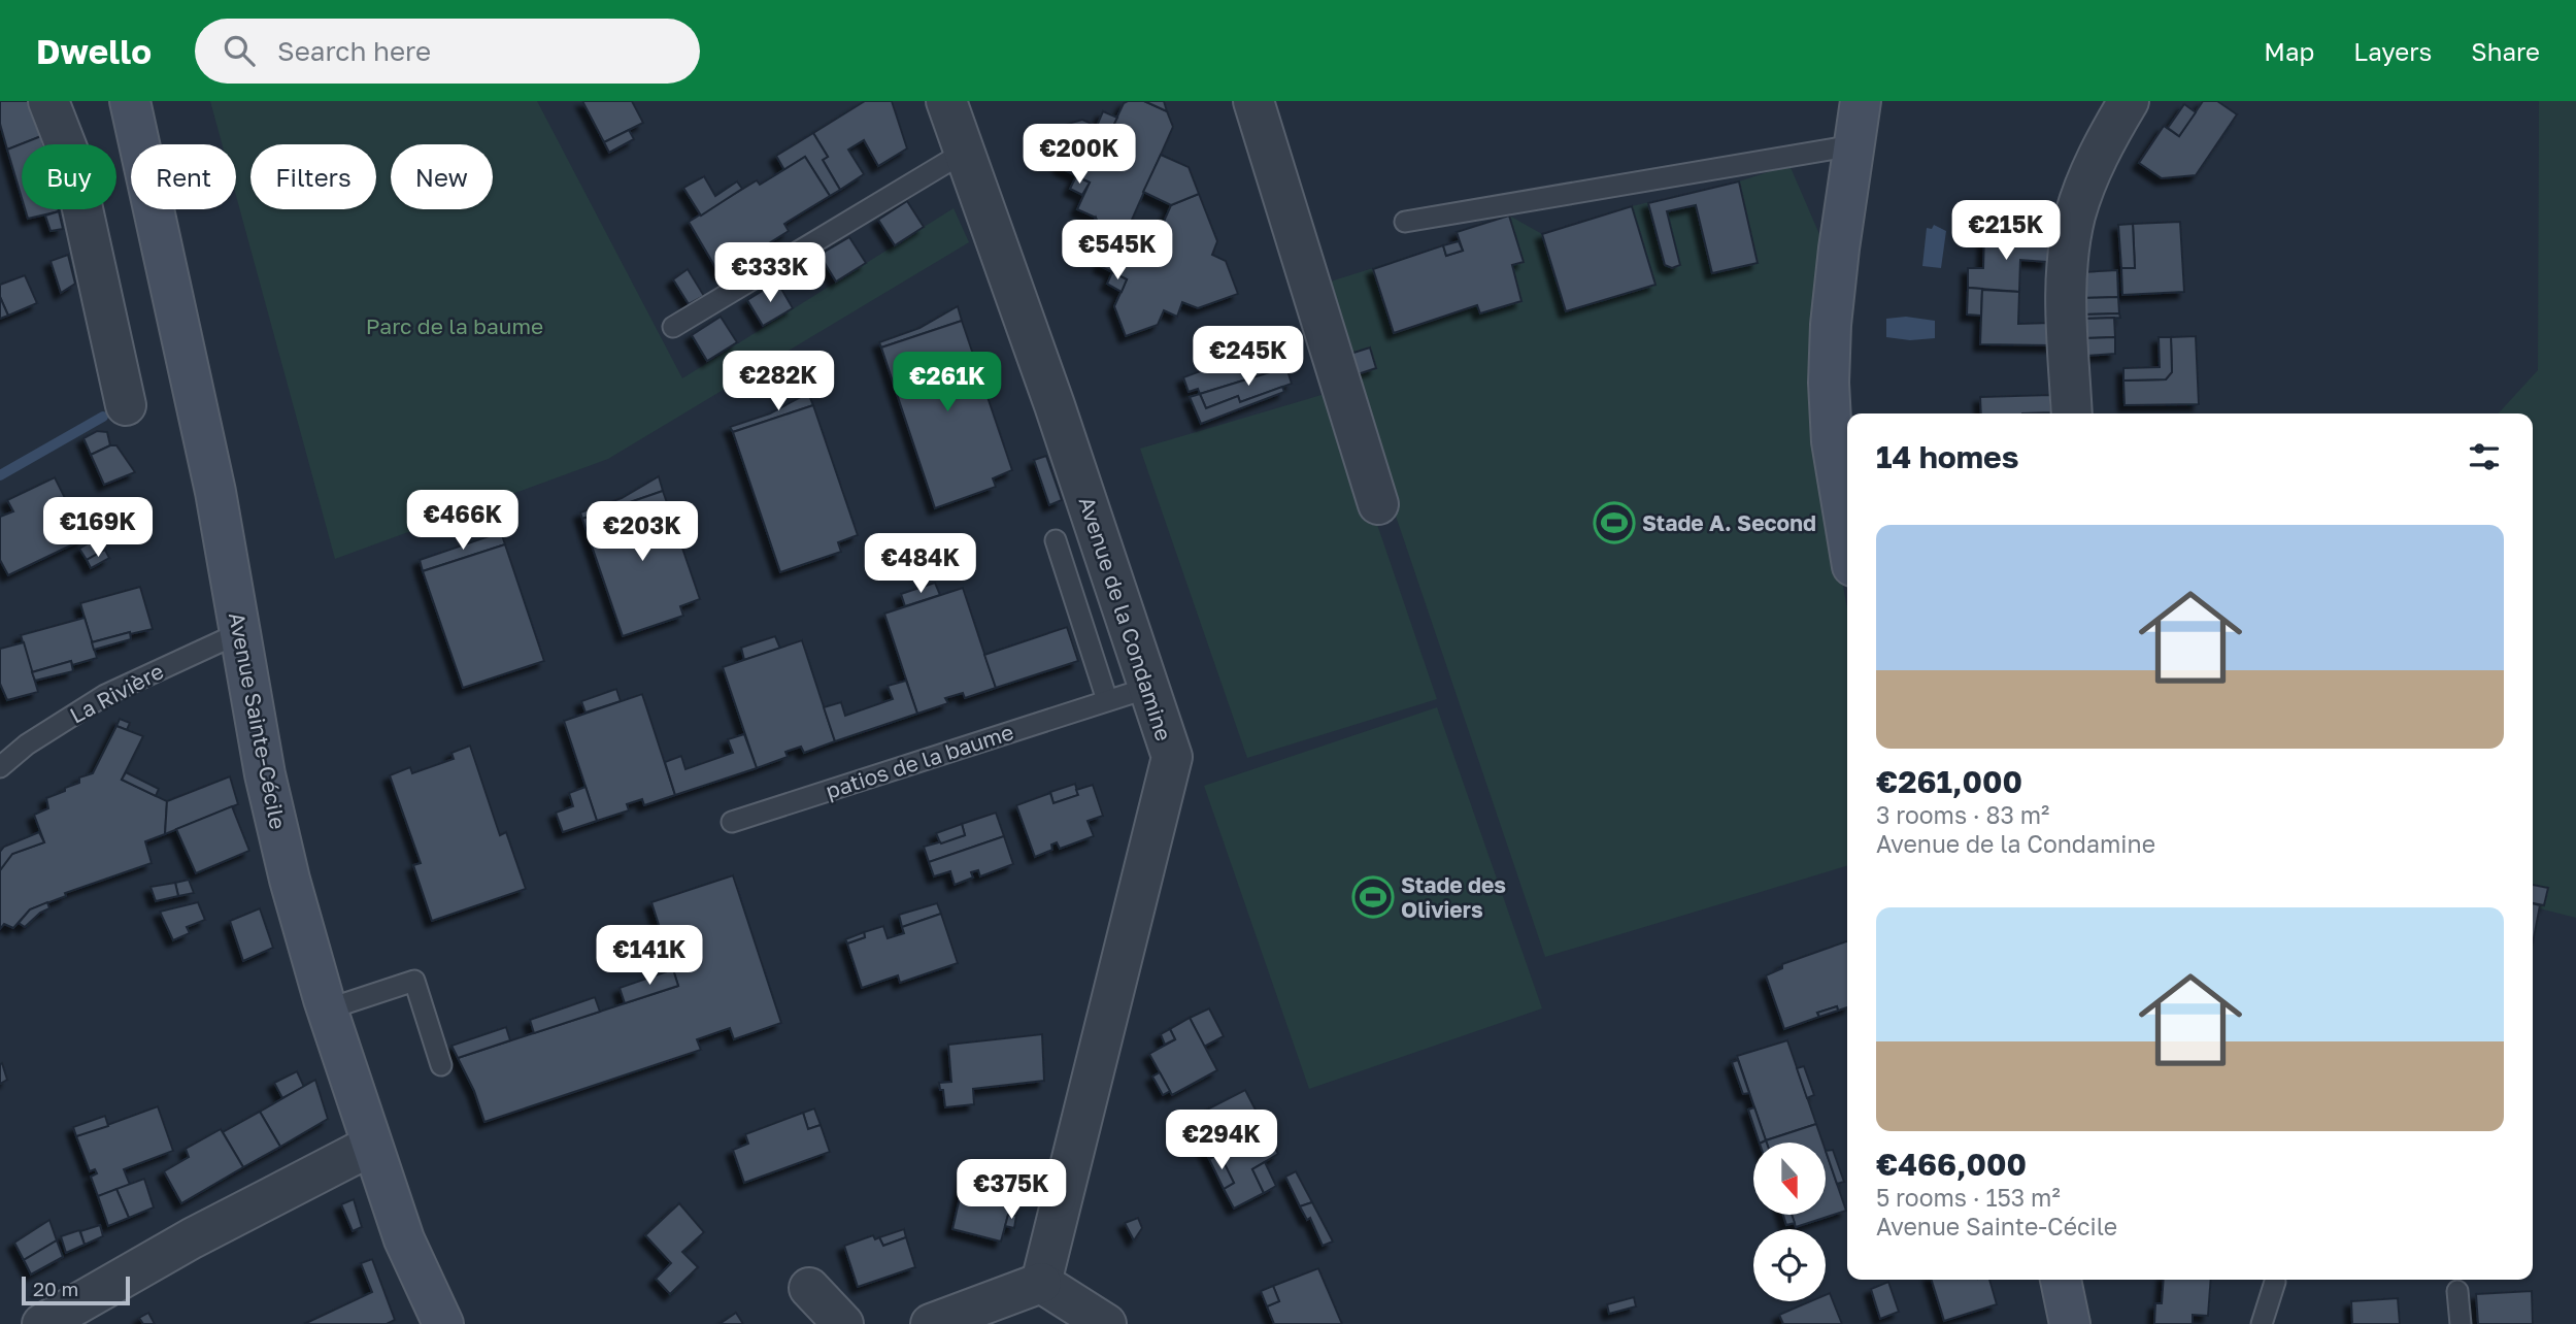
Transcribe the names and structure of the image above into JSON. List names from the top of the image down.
{
  "streets": {
    "main road": ["Avenue Sainte-Cécile"],
    "street": ["Avenue de la Condamine"],
    "lane": ["La Rivière", "patios de la baume"]
  },
  "crossings": [
    ["Avenue de la Condamine", "patios de la baume"],
    ["La Rivière", "Avenue Sainte-Cécile"]
  ],
  "parks": ["Parc de la baume"],
  "places": {
    "sports": ["Stade A. Second", "Stade des Oliviers"]
  },
  "scale_bar": "20 m",
  "north": "bottom",
  "page": {
    "header": "Dwello",
    "search": "Search here",
    "nav": ["Map", "Layers", "Share"],
    "price": [
      "€200K",
      "€215K",
      "€545K",
      "€333K",
      "€245K",
      "€282K",
      "€261K",
      "€466K",
      "€169K",
      "€203K",
      "€484K",
      "€141K",
      "€294K",
      "€375K"
    ],
    "chip": [
      "Buy",
      "Rent",
      "Filters",
      "New"
    ],
    "heading": "14 homes",
    "list": [
      {
        "name": "€261,000",
        "note": "3 rooms · 83 m² · Avenue de la Condamine"
      },
      {
        "name": "€466,000",
        "note": "5 rooms · 153 m² · Avenue Sainte-Cécile"
      }
    ],
    "scale": "20 m"
  }
}
